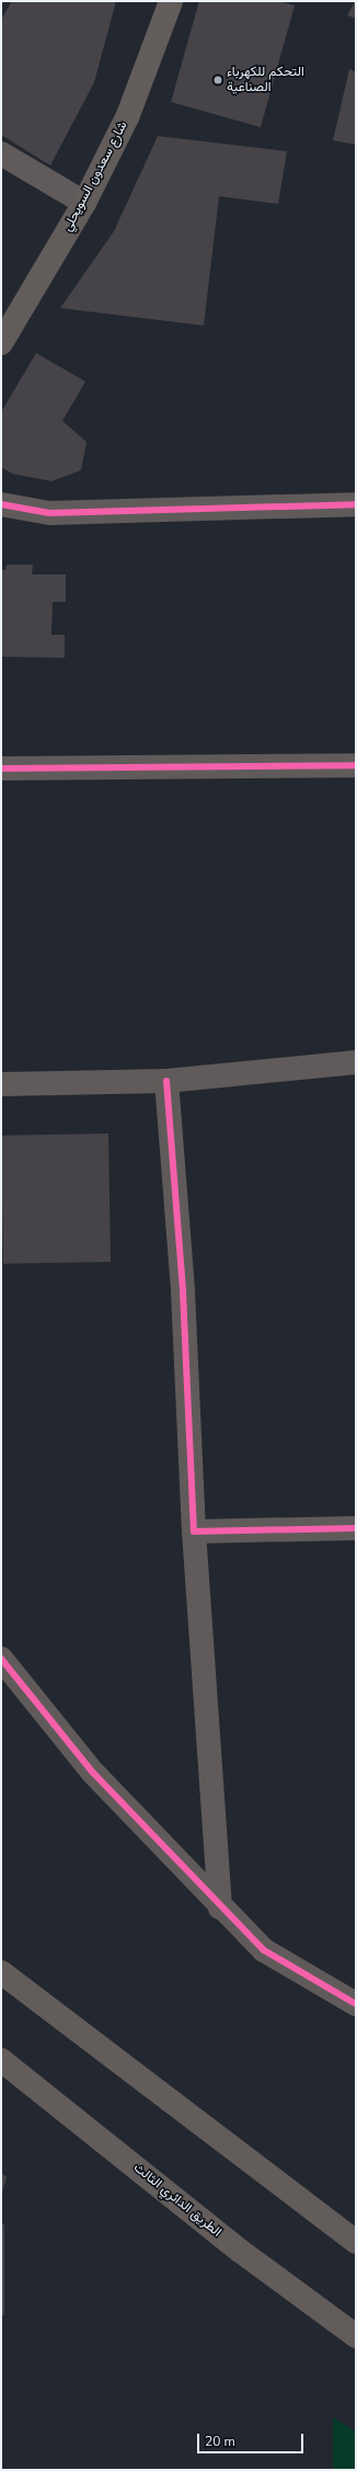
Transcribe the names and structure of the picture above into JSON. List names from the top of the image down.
{
  "streets": {
    "main road": ["شارع سعدون السويحلي", "الطريق الدائري الثالث"]
  },
  "places": ["التحكم للكهرباء الصناعية"],
  "scale_bar": "20 m"
}
